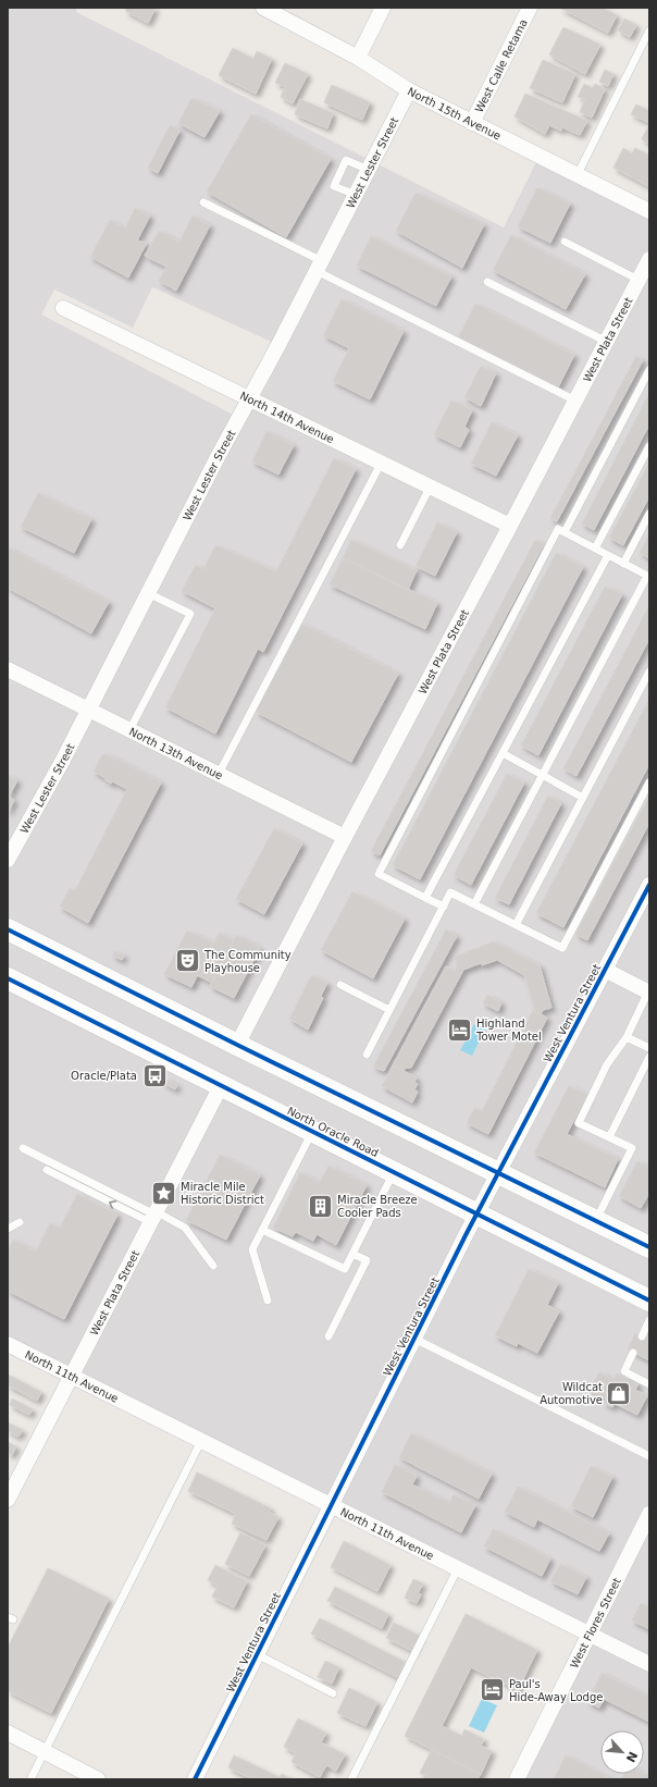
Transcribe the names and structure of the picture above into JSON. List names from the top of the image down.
{
  "streets": {
    "main road": ["North Oracle Road"],
    "street": [
      "West Calle Retama",
      "North 15th Avenue",
      "West Lester Street",
      "West Plata Street",
      "North 14th Avenue",
      "North 13th Avenue",
      "West Ventura Street",
      "North 11th Avenue",
      "West Flores Street"
    ]
  },
  "crossings": [
    ["West Calle Retama", "North 15th Avenue"],
    ["North 15th Avenue", "West Lester Street"],
    ["West Lester Street", "North 14th Avenue"],
    ["West Lester Street", "North 13th Avenue"],
    ["West Plata Street", "North 14th Avenue"],
    ["West Plata Street", "North 13th Avenue"],
    ["West Plata Street", "North Oracle Road"],
    ["West Plata Street", "North 11th Avenue"],
    ["West Ventura Street", "North Oracle Road"],
    ["West Ventura Street", "North 11th Avenue"],
    ["North 11th Avenue", "West Flores Street"]
  ],
  "places": {
    "theatre": ["The Community Playhouse"],
    "hotel": ["Highland Tower Motel", "Paul's Hide-Away Lodge"],
    "bus stop": ["Oracle/Plata"],
    "place": ["Miracle Mile Historic District"],
    "building": ["Miracle Breeze Cooler Pads"],
    "shop": ["Wildcat Automotive"]
  },
  "north": "bottom right"
}
